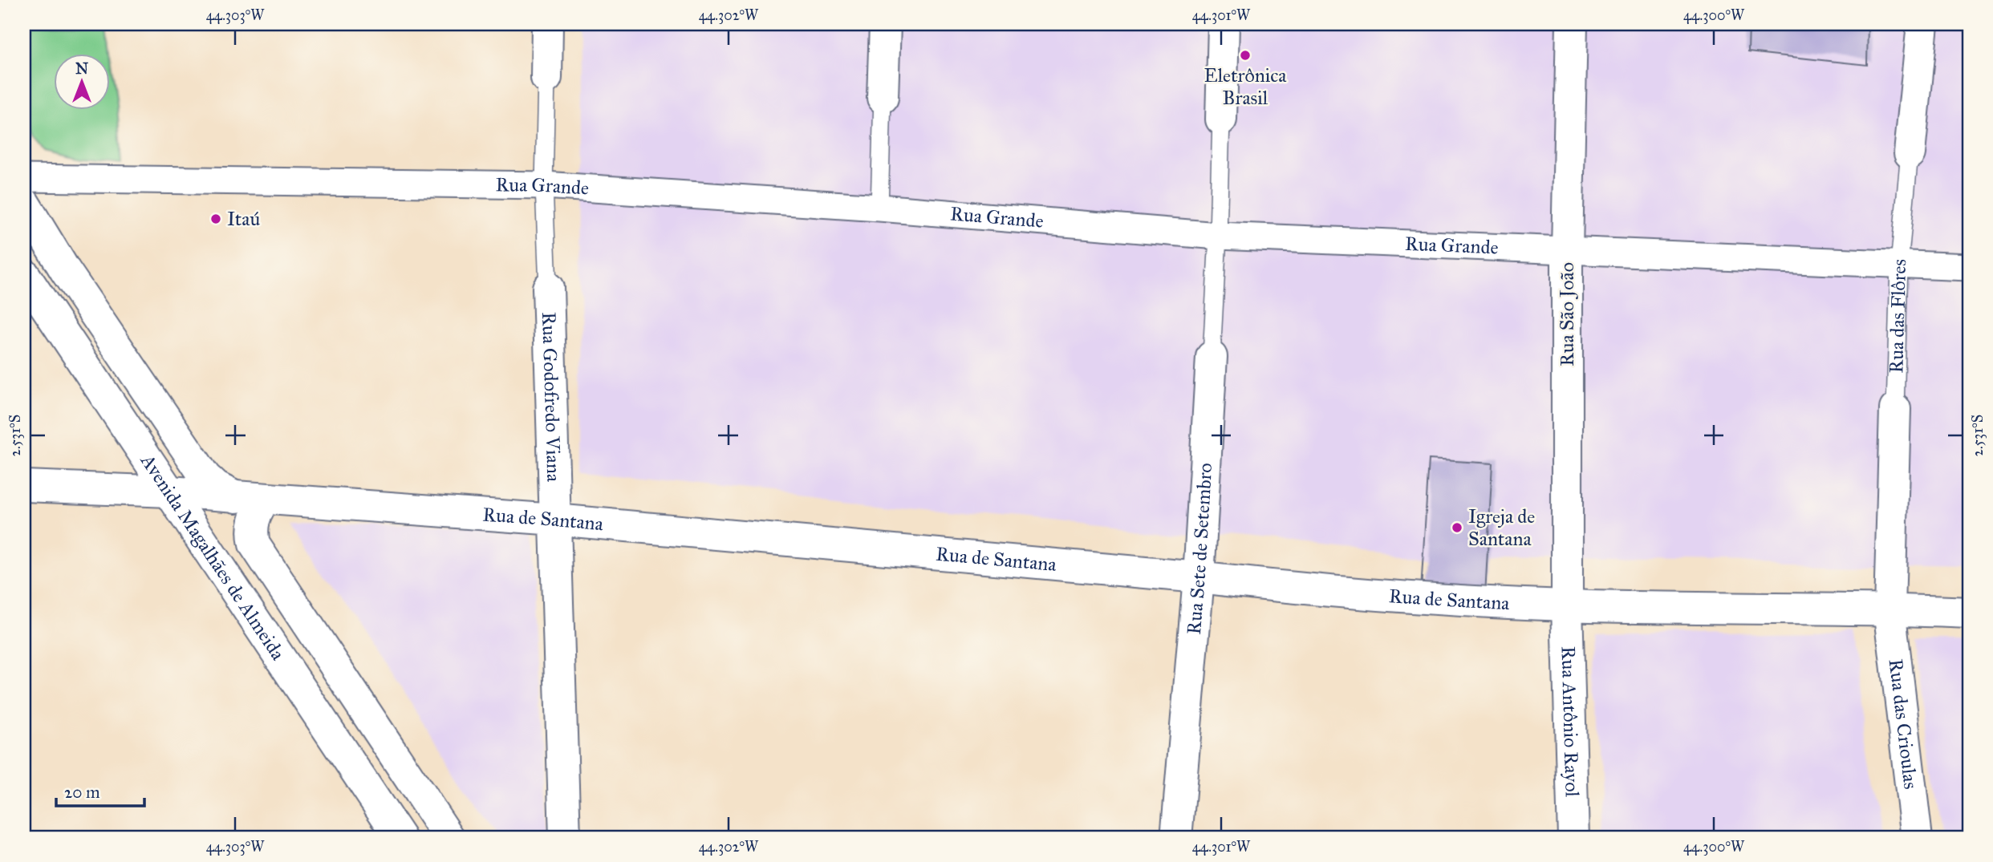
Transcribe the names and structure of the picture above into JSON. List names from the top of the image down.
{
  "streets": {
    "street": [
      "Rua Grande",
      "Rua São João",
      "Rua das Flôres",
      "Rua Godofredo Viana",
      "Rua de Santana",
      "Rua Sete de Setembro",
      "Avenida Magalhães de Almeida",
      "Rua Antônio Rayol",
      "Rua das Crioulas"
    ]
  },
  "crossings": [
    ["Rua Grande", "Rua São João"],
    ["Rua Grande", "Rua das Flôres"],
    ["Rua Grande", "Rua Godofredo Viana"],
    ["Rua Grande", "Rua Sete de Setembro"],
    ["Rua São João", "Rua de Santana"],
    ["Rua São João", "Rua Antônio Rayol"],
    ["Rua das Flôres", "Rua de Santana"],
    ["Rua das Flôres", "Rua das Crioulas"],
    ["Rua Godofredo Viana", "Rua de Santana"],
    ["Rua de Santana", "Rua Sete de Setembro"],
    ["Rua de Santana", "Avenida Magalhães de Almeida"],
    ["Rua de Santana", "Rua Antônio Rayol"],
    ["Rua de Santana", "Rua das Crioulas"]
  ],
  "places": ["Eletrônica Brasil", "Itaú", "Igreja de Santana"],
  "scale_bar": "20 m",
  "north": "top",
  "coordinates": [
    "44.303°W",
    "44.302°W",
    "44.301°W",
    "44.300°W",
    "2.531°S"
  ]
}
